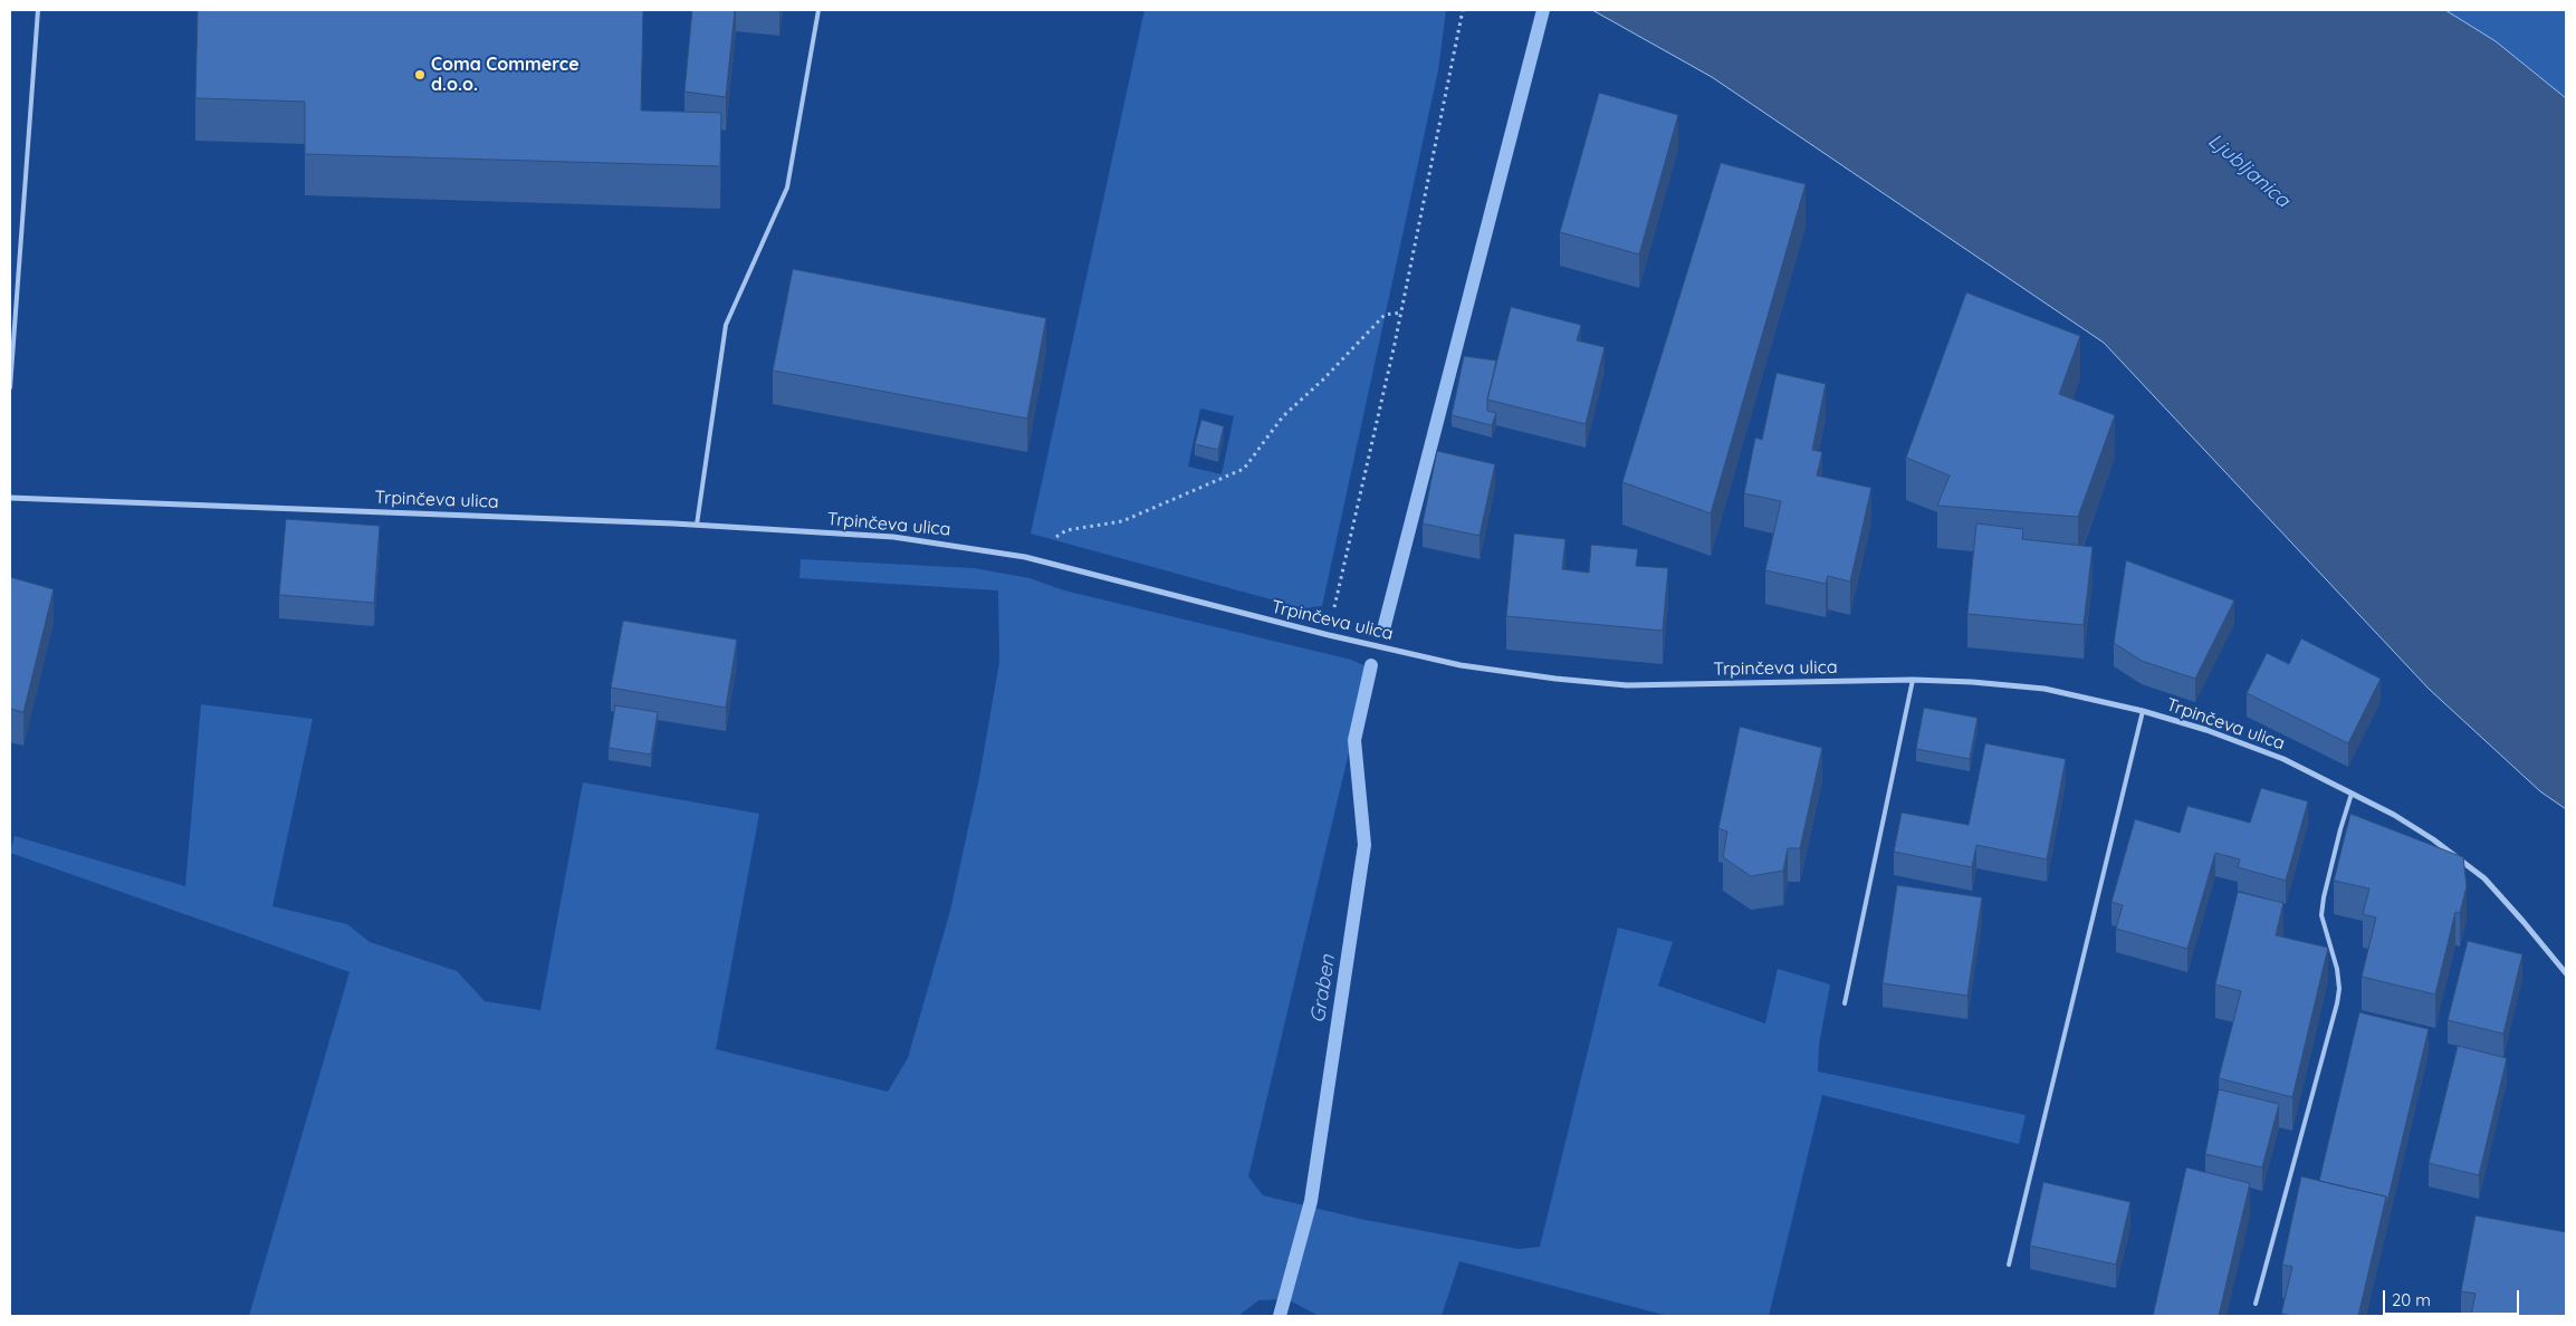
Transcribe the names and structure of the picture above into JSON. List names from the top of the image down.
{
  "streets": {
    "street": ["Trpinčeva ulica"]
  },
  "water": ["Ljubljanica", "Graben"],
  "places": ["Coma Commerce d.o.o."],
  "scale_bar": "20 m"
}
